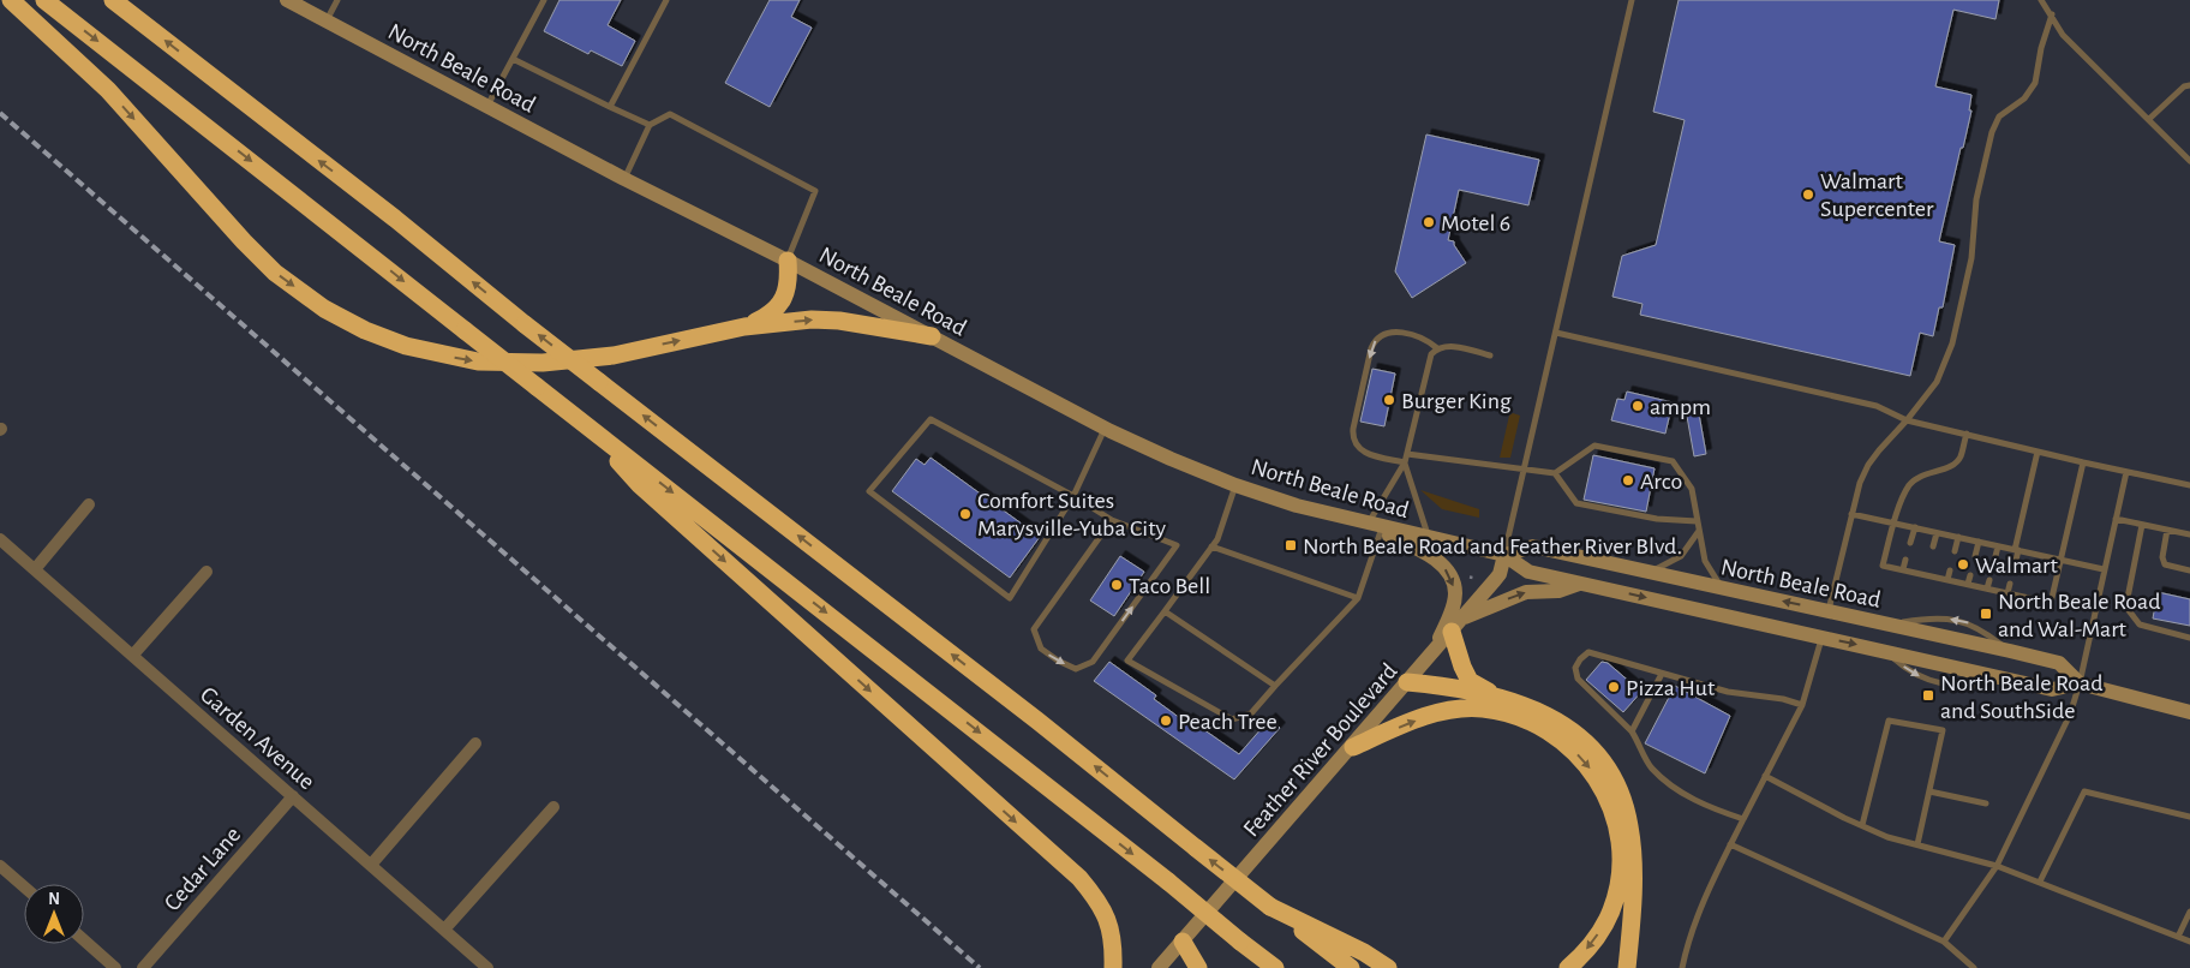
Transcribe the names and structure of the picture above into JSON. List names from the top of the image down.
{
  "streets": {
    "main road": ["North Beale Road", "Feather River Boulevard"],
    "street": ["Garden Avenue", "Cedar Lane"]
  },
  "crossings": [
    ["North Beale Road", "Feather River Boulevard"],
    ["Garden Avenue", "Cedar Lane"]
  ],
  "places": {
    "other": [
      "Walmart Supercenter",
      "Motel 6",
      "Burger King",
      "ampm",
      "Arco",
      "Comfort Suites Marysville-Yuba City",
      "Walmart",
      "Taco Bell",
      "Pizza Hut",
      "Peach Tree"
    ],
    "transit": ["North Beale Road and Feather River Blvd.", "North Beale Road and Wal-Mart", "North Beale Road and SouthSide"]
  },
  "north": "top"
}
